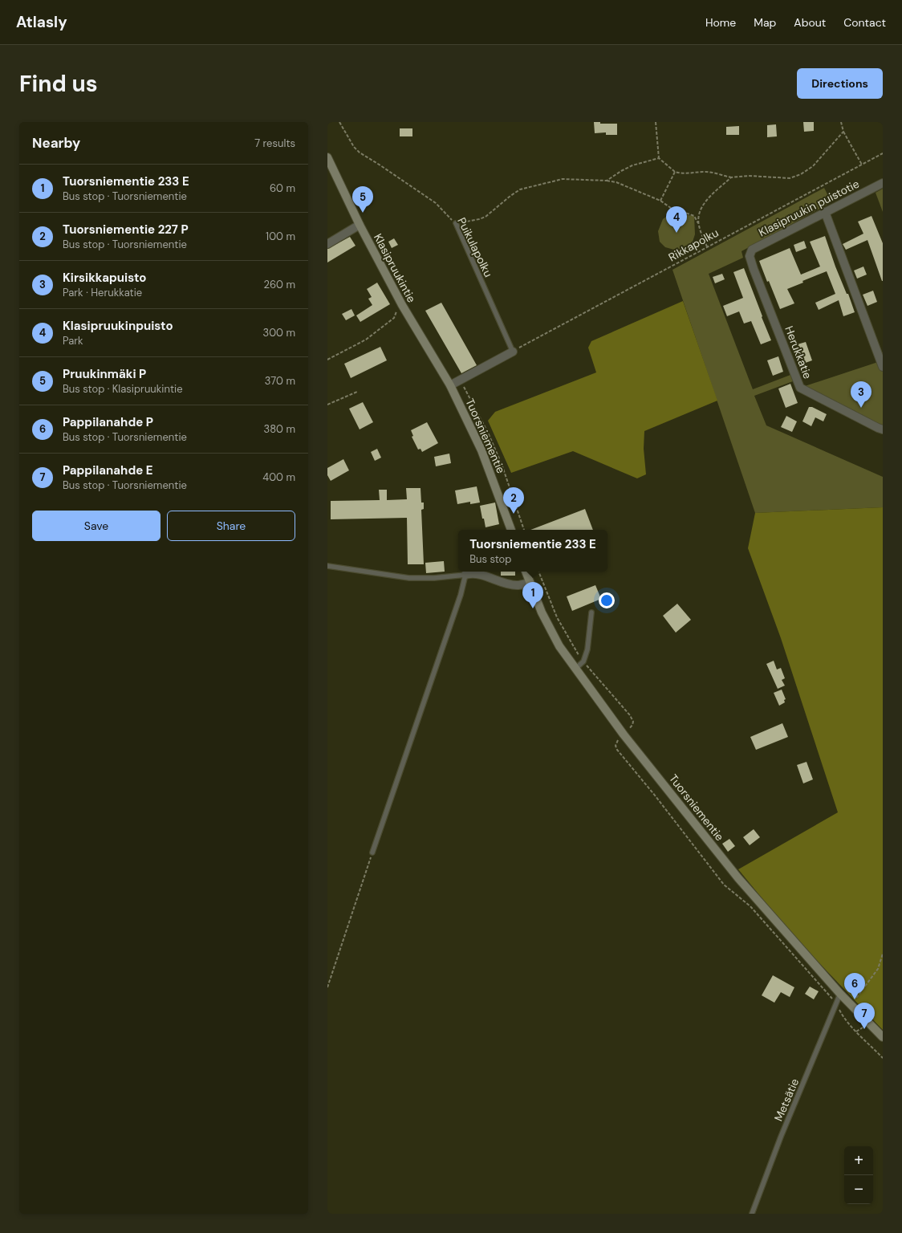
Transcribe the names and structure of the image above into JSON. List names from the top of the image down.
{
  "streets": {
    "main road": ["Klasipruukintie", "Tuorsniementie"],
    "street": ["Klasipruukin puistotie", "Herukkatie"],
    "lane": ["Puikulapolku", "Metsätie"],
    "path": ["Rikkapolku"]
  },
  "crossings": [
    ["Klasipruukin puistotie", "Herukkatie"],
    ["Rikkapolku", "Puikulapolku"],
    ["Klasipruukintie", "Tuorsniementie"],
    ["Tuorsniementie", "Metsätie"]
  ],
  "page": {
    "header": "Atlasly",
    "nav": [
      "Home",
      "Map",
      "About",
      "Contact"
    ],
    "buttons": [
      "Directions",
      ["Save", "Share"]
    ],
    "title": "Find us",
    "heading": ["Nearby", "7 results"],
    "list": [
      {
        "mark": "1",
        "name": "Tuorsniementie 233 E",
        "note": "Bus stop · Tuorsniementie",
        "value": "60 m"
      },
      {
        "mark": "2",
        "name": "Tuorsniementie 227 P",
        "note": "Bus stop · Tuorsniementie",
        "value": "100 m"
      },
      {
        "mark": "3",
        "name": "Kirsikkapuisto",
        "note": "Park · Herukkatie",
        "value": "260 m"
      },
      {
        "mark": "4",
        "name": "Klasipruukinpuisto",
        "note": "Park",
        "value": "300 m"
      },
      {
        "mark": "5",
        "name": "Pruukinmäki P",
        "note": "Bus stop · Klasipruukintie",
        "value": "370 m"
      },
      {
        "mark": "6",
        "name": "Pappilanahde P",
        "note": "Bus stop · Tuorsniementie",
        "value": "380 m"
      },
      {
        "mark": "7",
        "name": "Pappilanahde E",
        "note": "Bus stop · Tuorsniementie",
        "value": "400 m"
      }
    ],
    "pins": [
      "5",
      "4",
      "3",
      "2",
      "1",
      "6",
      "7"
    ],
    "popup": ["Tuorsniementie 233 E", "Bus stop"],
    "map_buttons": ["+", "−"]
  }
}
